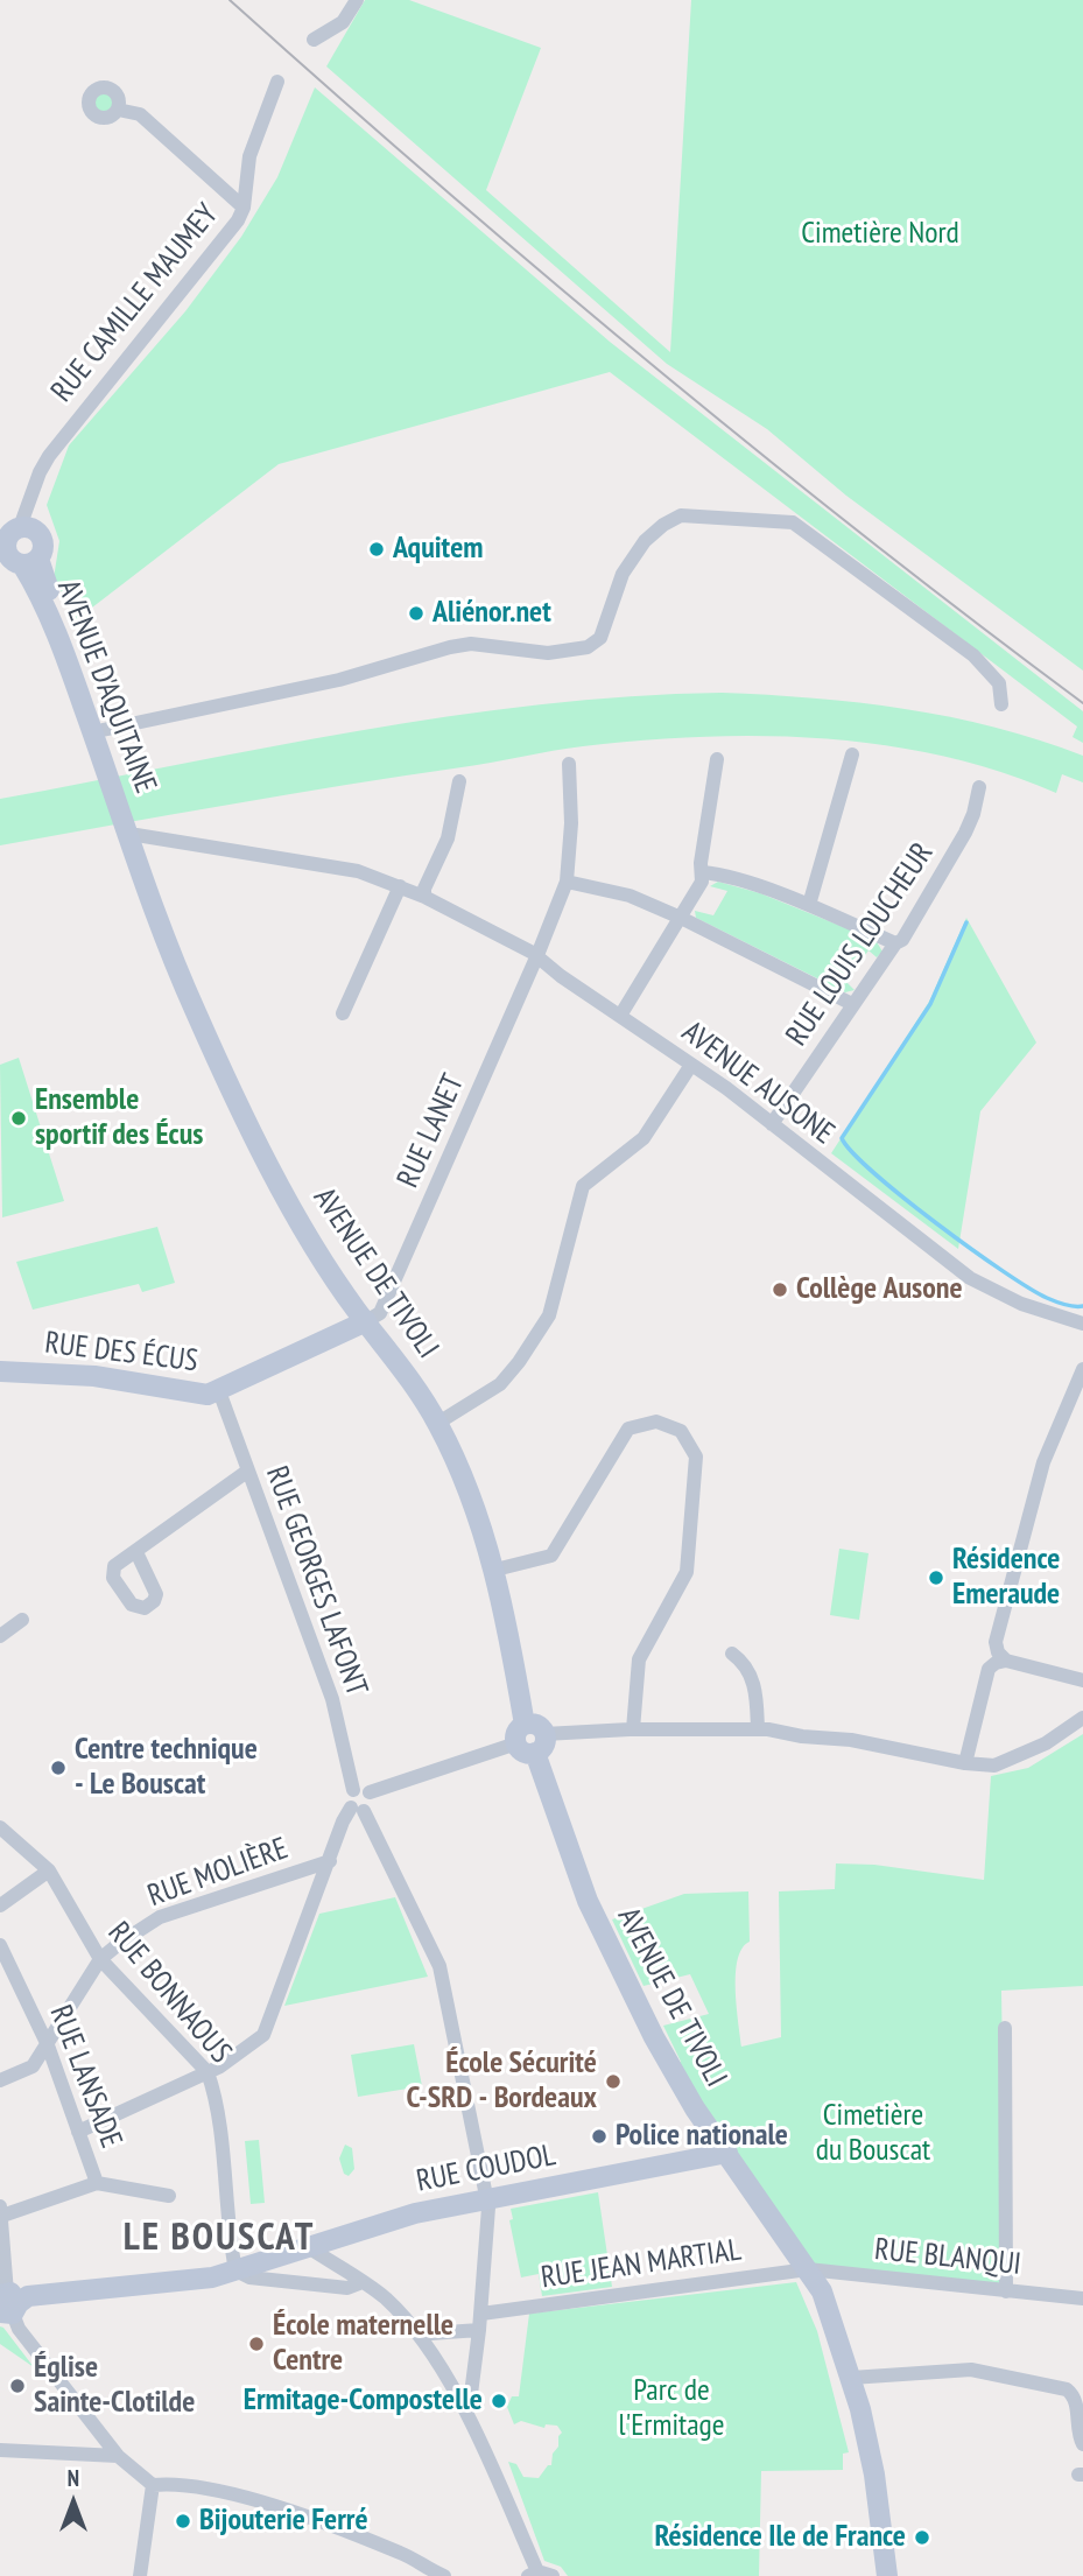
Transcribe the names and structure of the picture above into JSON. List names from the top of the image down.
{
  "streets": {
    "street": [
      "RUE CAMILLE MAUMEY",
      "AVENUE D'AQUITAINE",
      "RUE LOUIS LOUCHEUR",
      "AVENUE AUSONE",
      "RUE LANET",
      "AVENUE DE TIVOLI",
      "RUE DES ÉCUS",
      "RUE GEORGES LAFONT",
      "RUE MOLIÈRE",
      "RUE BONNAOUS",
      "RUE LANSADE",
      "RUE COUDOL",
      "RUE BLANQUI",
      "RUE JEAN MARTIAL"
    ]
  },
  "crossings": [
    ["AVENUE D'AQUITAINE", "AVENUE AUSONE"],
    ["AVENUE D'AQUITAINE", "AVENUE DE TIVOLI"],
    ["RUE LOUIS LOUCHEUR", "AVENUE AUSONE"],
    ["AVENUE AUSONE", "RUE LANET"],
    ["AVENUE AUSONE", "AVENUE DE TIVOLI"],
    ["RUE LANET", "AVENUE DE TIVOLI"],
    ["RUE LANET", "RUE DES ÉCUS"],
    ["AVENUE DE TIVOLI", "RUE DES ÉCUS"],
    ["AVENUE DE TIVOLI", "RUE COUDOL"],
    ["AVENUE DE TIVOLI", "RUE BLANQUI"],
    ["AVENUE DE TIVOLI", "RUE JEAN MARTIAL"],
    ["RUE DES ÉCUS", "RUE GEORGES LAFONT"],
    ["RUE MOLIÈRE", "RUE BONNAOUS"],
    ["RUE MOLIÈRE", "RUE LANSADE"],
    ["RUE BONNAOUS", "RUE COUDOL"],
    ["RUE BLANQUI", "RUE JEAN MARTIAL"]
  ],
  "districts": ["LE BOUSCAT"],
  "parks": ["Cimetière Nord", "Cimetière du Bouscat", "Parc de l'Ermitage"],
  "places": [
    "Aquitem",
    "Aliénor.net",
    "Ensemble sportif des Écus",
    "Collège Ausone",
    "Résidence Emeraude",
    "Centre technique - Le Bouscat",
    "École Sécurité C-SRD - Bordeaux",
    "Police nationale",
    "École maternelle Centre",
    "Église Sainte-Clotilde",
    "Ermitage-Compostelle",
    "Bijouterie Ferré",
    "Résidence Ile de France"
  ],
  "north": "top"
}
